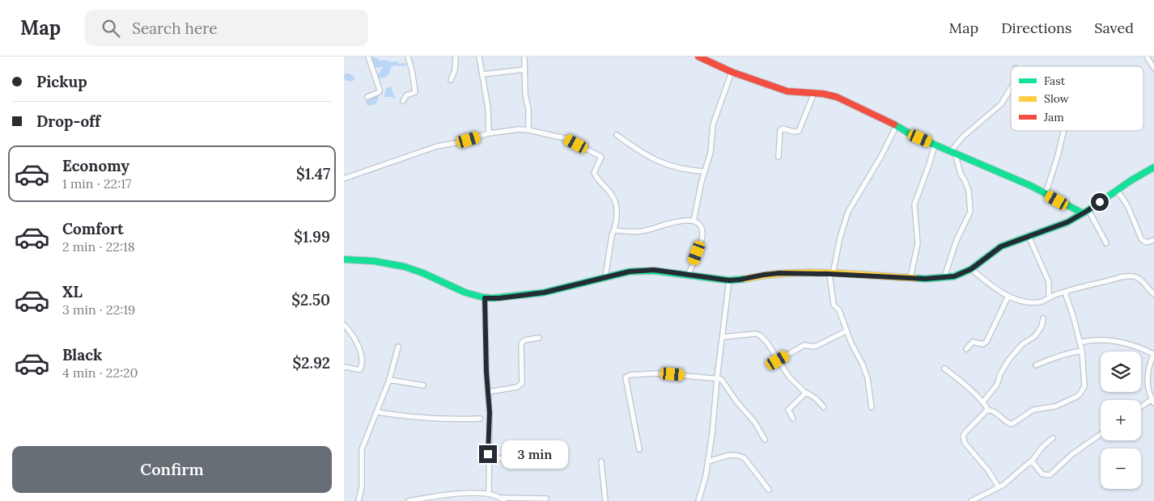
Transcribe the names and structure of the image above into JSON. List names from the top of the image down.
{
  "legend": ["Fast", "Slow", "Jam"],
  "page": {
    "header": "Map",
    "search": "Search here",
    "nav": ["Map", "Directions", "Saved"],
    "banner": ["Pickup", "Drop-off"],
    "list": [
      {
        "name": "Economy",
        "note": "1 min · 22:17",
        "value": "$1.47"
      },
      {
        "name": "Comfort",
        "note": "2 min · 22:18",
        "value": "$1.99"
      },
      {
        "name": "XL",
        "note": "3 min · 22:19",
        "value": "$2.50"
      },
      {
        "name": "Black",
        "note": "4 min · 22:20",
        "value": "$2.92"
      }
    ],
    "map_buttons": ["+", "−"],
    "buttons": "Confirm",
    "bubble": "3 min"
  }
}
